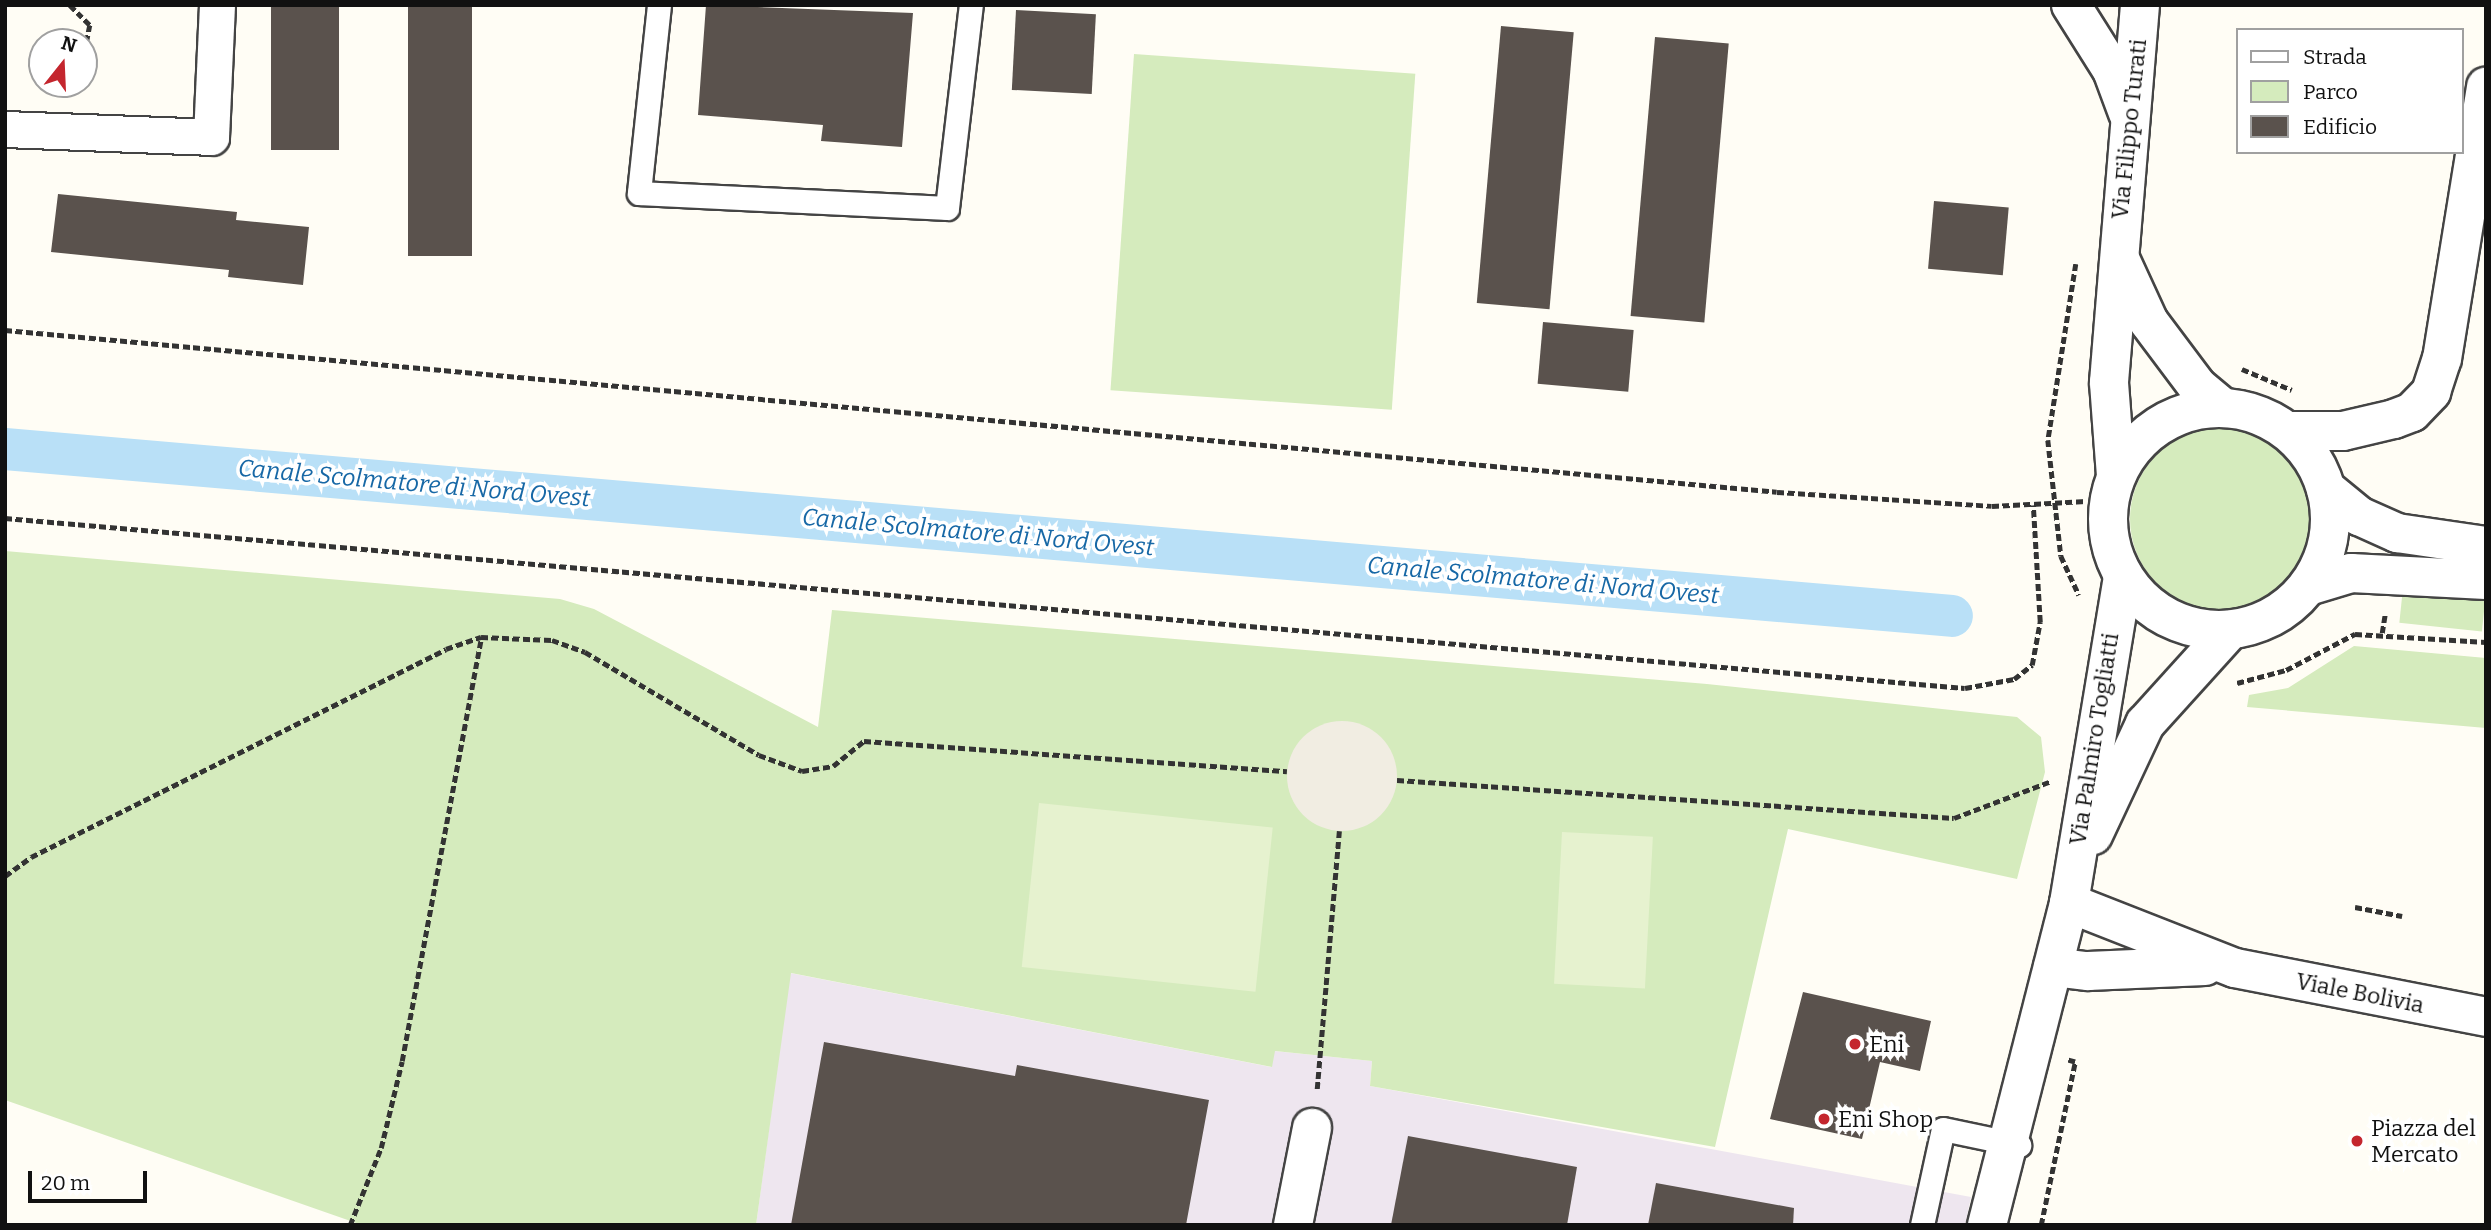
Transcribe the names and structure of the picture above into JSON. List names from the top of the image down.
{
  "streets": {
    "street": ["Via Filippo Turati", "Via Palmiro Togliatti", "Viale Bolivia"]
  },
  "crossings": [
    ["Via Filippo Turati", "Via Palmiro Togliatti"],
    ["Via Palmiro Togliatti", "Viale Bolivia"]
  ],
  "water": ["Canale Scolmatore di Nord Ovest"],
  "places": ["Eni", "Eni Shop", "Piazza del Mercato"],
  "legend": ["Strada", "Parco", "Edificio"],
  "scale_bar": "20 m",
  "north": "top"
}
